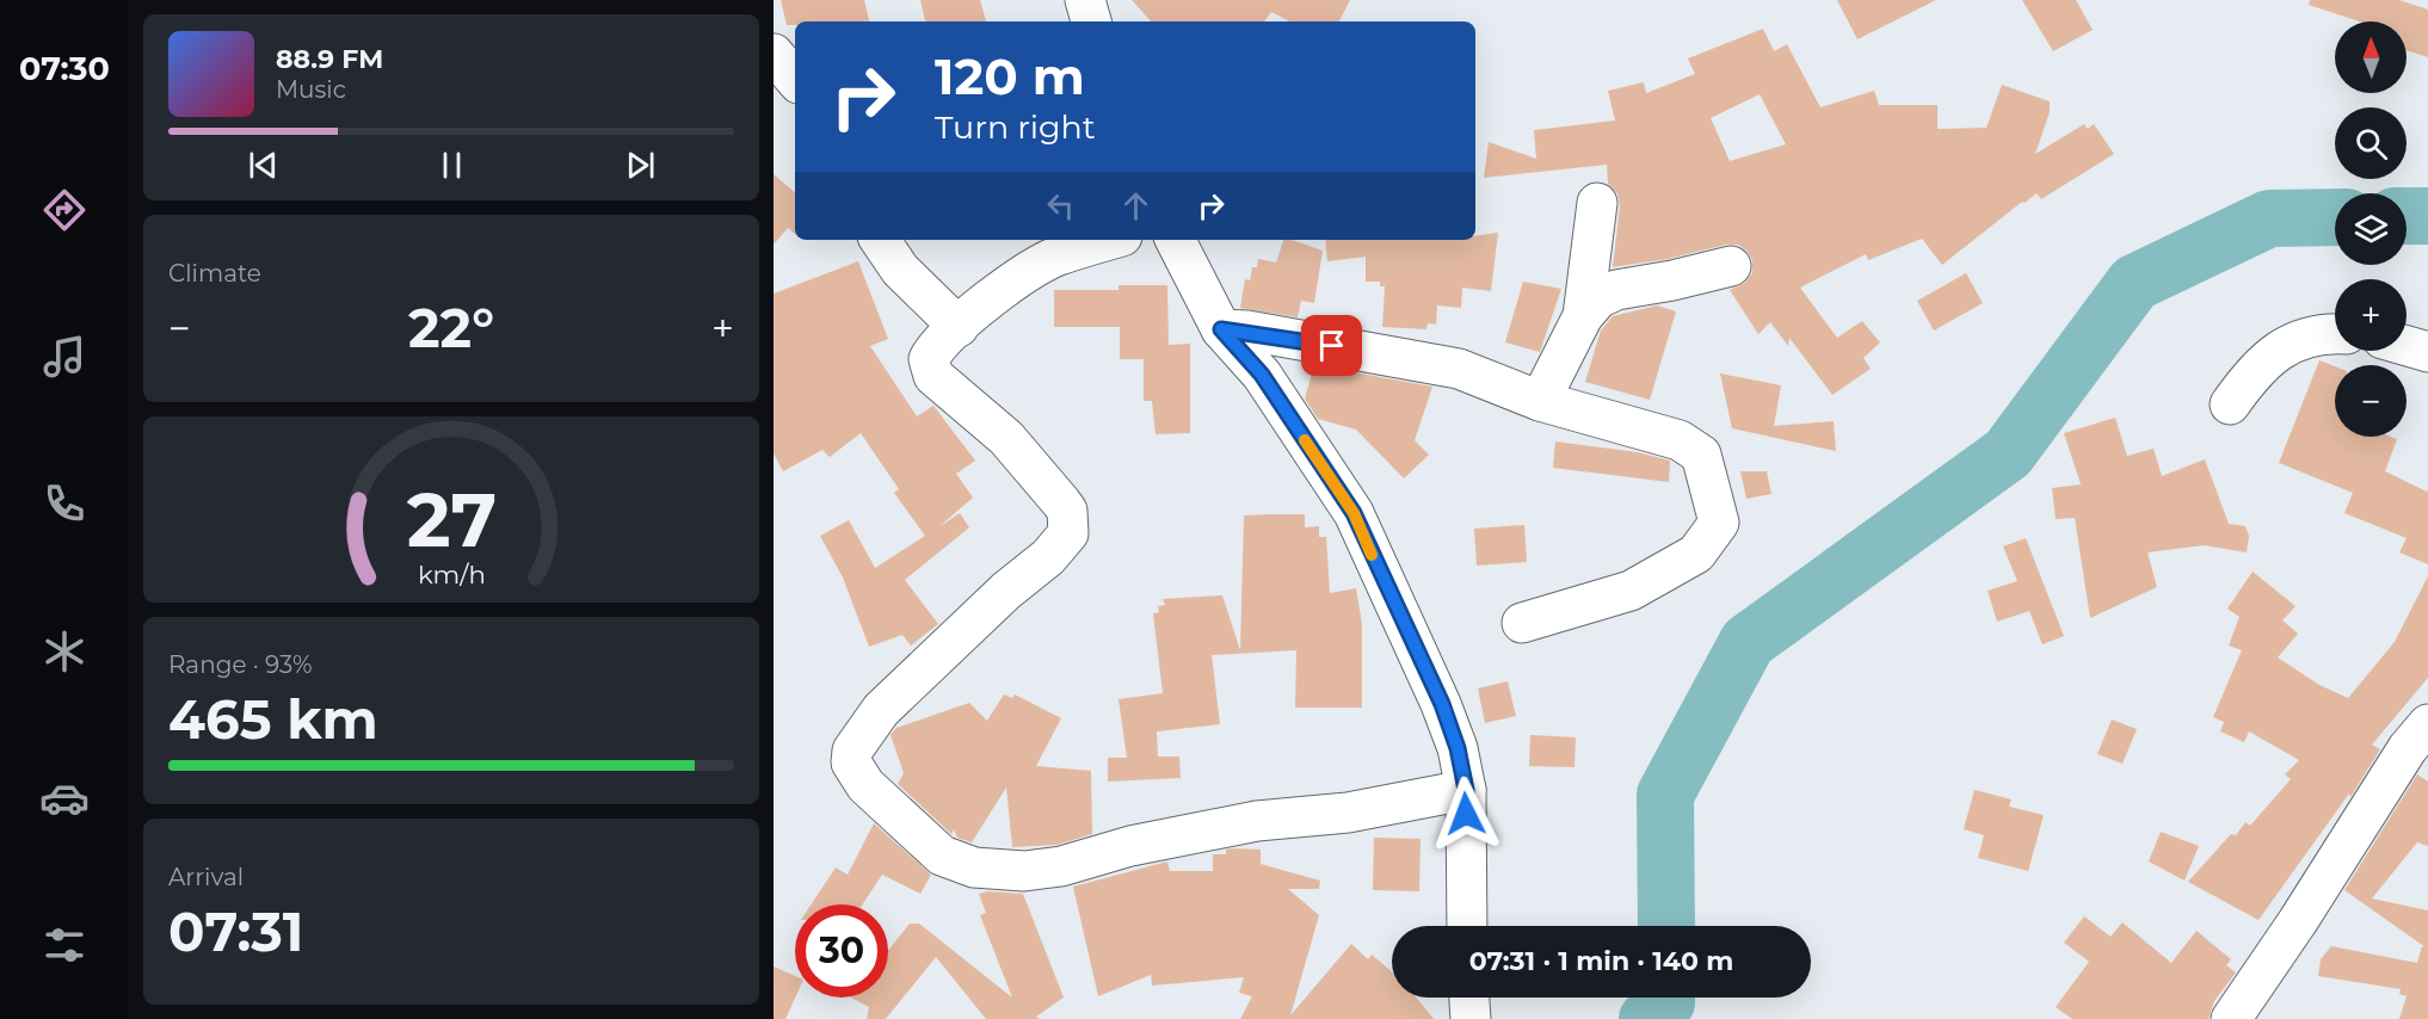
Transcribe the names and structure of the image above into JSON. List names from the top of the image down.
{
  "north": "top",
  "page": {
    "tabs": "07:30",
    "map_buttons": ["+", "−"],
    "turn": ["120 m", "Turn right"],
    "song": ["88.9 FM", "Music"],
    "tile": [
      "Climate",
      ["Range · 93%", "465 km"],
      ["Arrival", "07:31"]
    ],
    "heat": ["−", "22°", "+"],
    "limit": "30",
    "trip": "07:31 · 1 min · 140 m",
    "gauge": ["27", "km/h"]
  }
}
